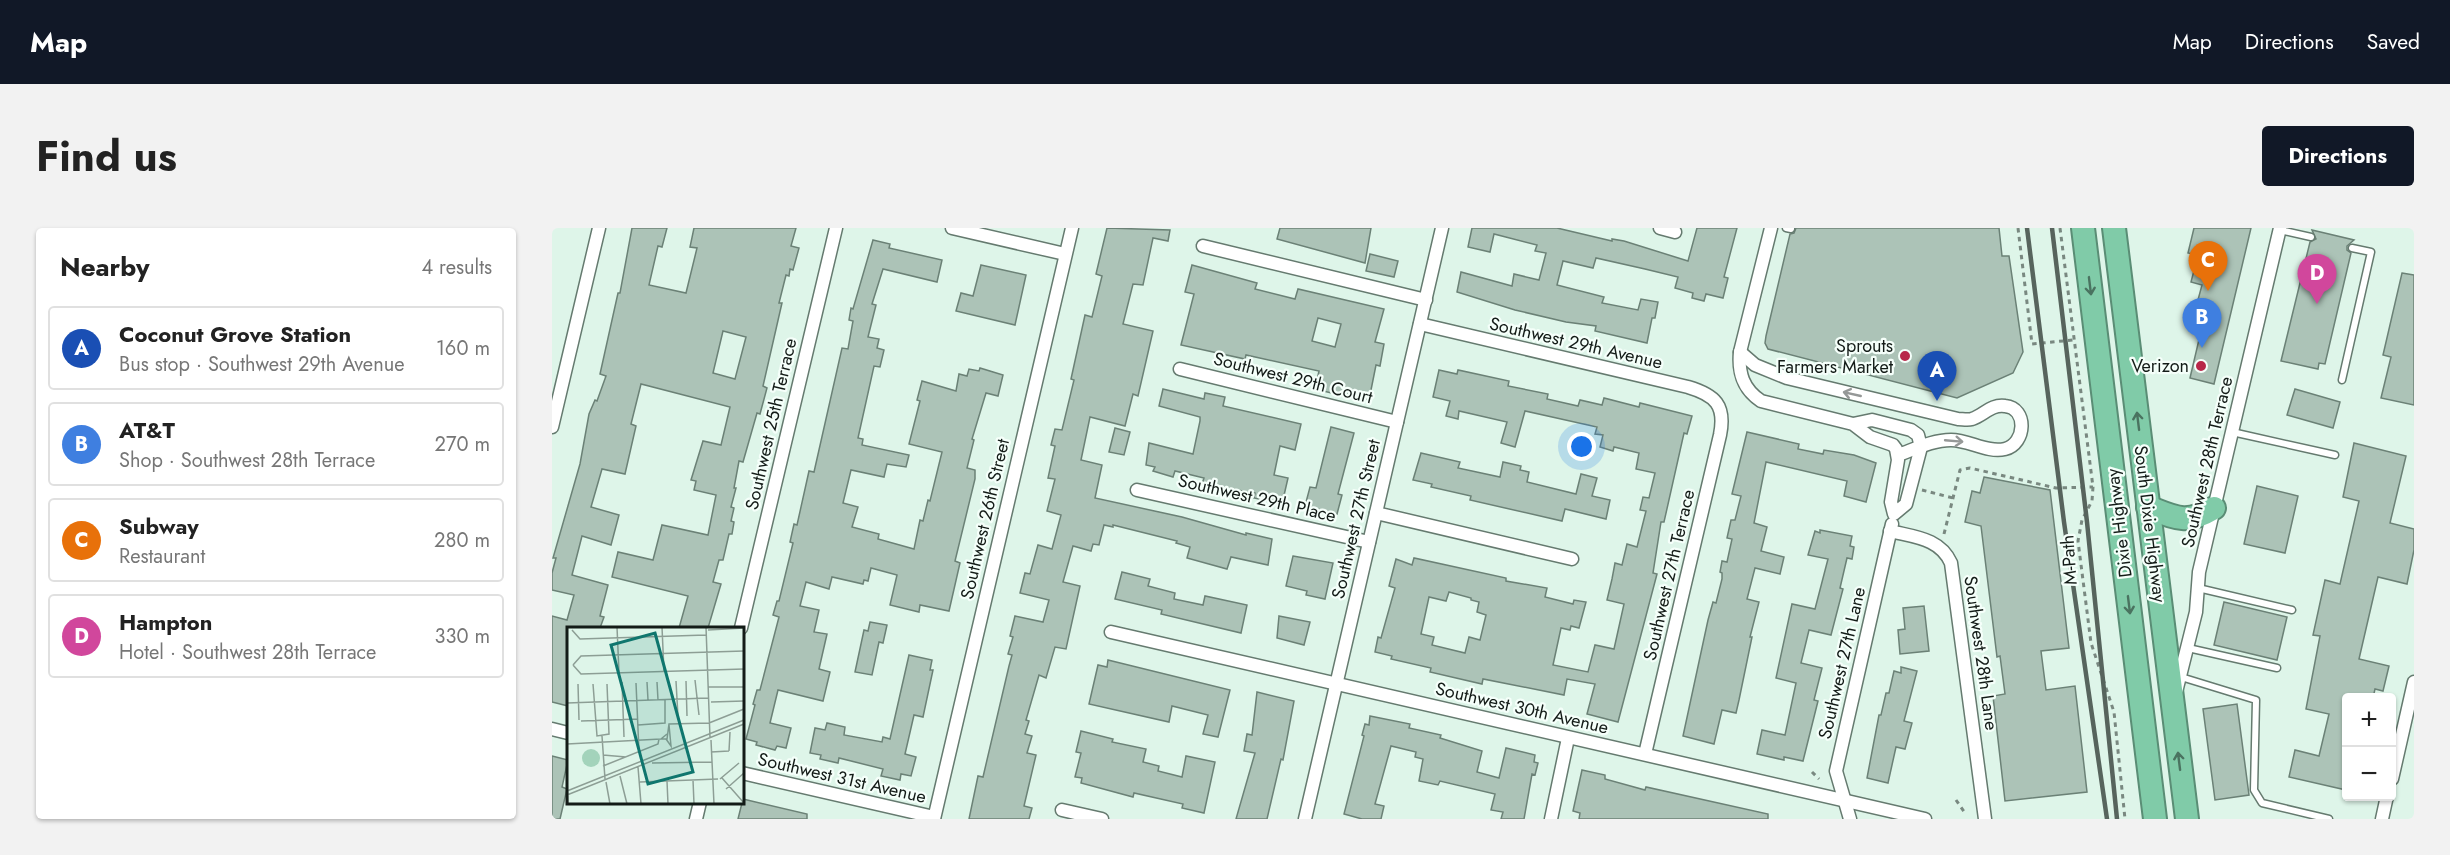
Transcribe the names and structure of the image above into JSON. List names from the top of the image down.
{
  "streets": {
    "highway": ["Dixie Highway", "South Dixie Highway"],
    "street": [
      "Southwest 29th Avenue",
      "Southwest 29th Court",
      "Southwest 25th Terrace",
      "Southwest 28th Terrace",
      "Southwest 29th Place",
      "Southwest 26th Street",
      "Southwest 27th Street",
      "Southwest 27th Terrace",
      "Southwest 28th Lane",
      "Southwest 27th Lane",
      "Southwest 30th Avenue",
      "Southwest 31st Avenue"
    ],
    "path": ["M-Path"]
  },
  "crossings": [
    ["Southwest 29th Avenue", "Southwest 27th Street"],
    ["Southwest 29th Avenue", "Southwest 27th Terrace"],
    ["Southwest 29th Court", "Southwest 27th Street"],
    ["Southwest 28th Terrace", "South Dixie Highway"],
    ["Southwest 29th Place", "Southwest 27th Street"],
    ["Southwest 26th Street", "Southwest 31st Avenue"],
    ["Southwest 27th Street", "Southwest 30th Avenue"],
    ["Southwest 27th Terrace", "Southwest 30th Avenue"],
    ["Southwest 28th Lane", "Southwest 27th Lane"],
    ["Southwest 27th Lane", "Southwest 30th Avenue"]
  ],
  "one_way": ["Dixie Highway", "South Dixie Highway"],
  "places": ["Sprouts Farmers Market", "Verizon"],
  "page": {
    "header": "Map",
    "nav": ["Map", "Directions", "Saved"],
    "title": "Find us",
    "buttons": "Directions",
    "heading": ["Nearby", "4 results"],
    "pins": [
      "C",
      "D",
      "B",
      "A"
    ],
    "list": [
      {
        "mark": "A",
        "name": "Coconut Grove Station",
        "note": "Bus stop · Southwest 29th Avenue",
        "value": "160 m"
      },
      {
        "mark": "B",
        "name": "AT&T",
        "note": "Shop · Southwest 28th Terrace",
        "value": "270 m"
      },
      {
        "mark": "C",
        "name": "Subway",
        "note": "Restaurant",
        "value": "280 m"
      },
      {
        "mark": "D",
        "name": "Hampton",
        "note": "Hotel · Southwest 28th Terrace",
        "value": "330 m"
      }
    ],
    "map_buttons": ["+", "−"]
  }
}
